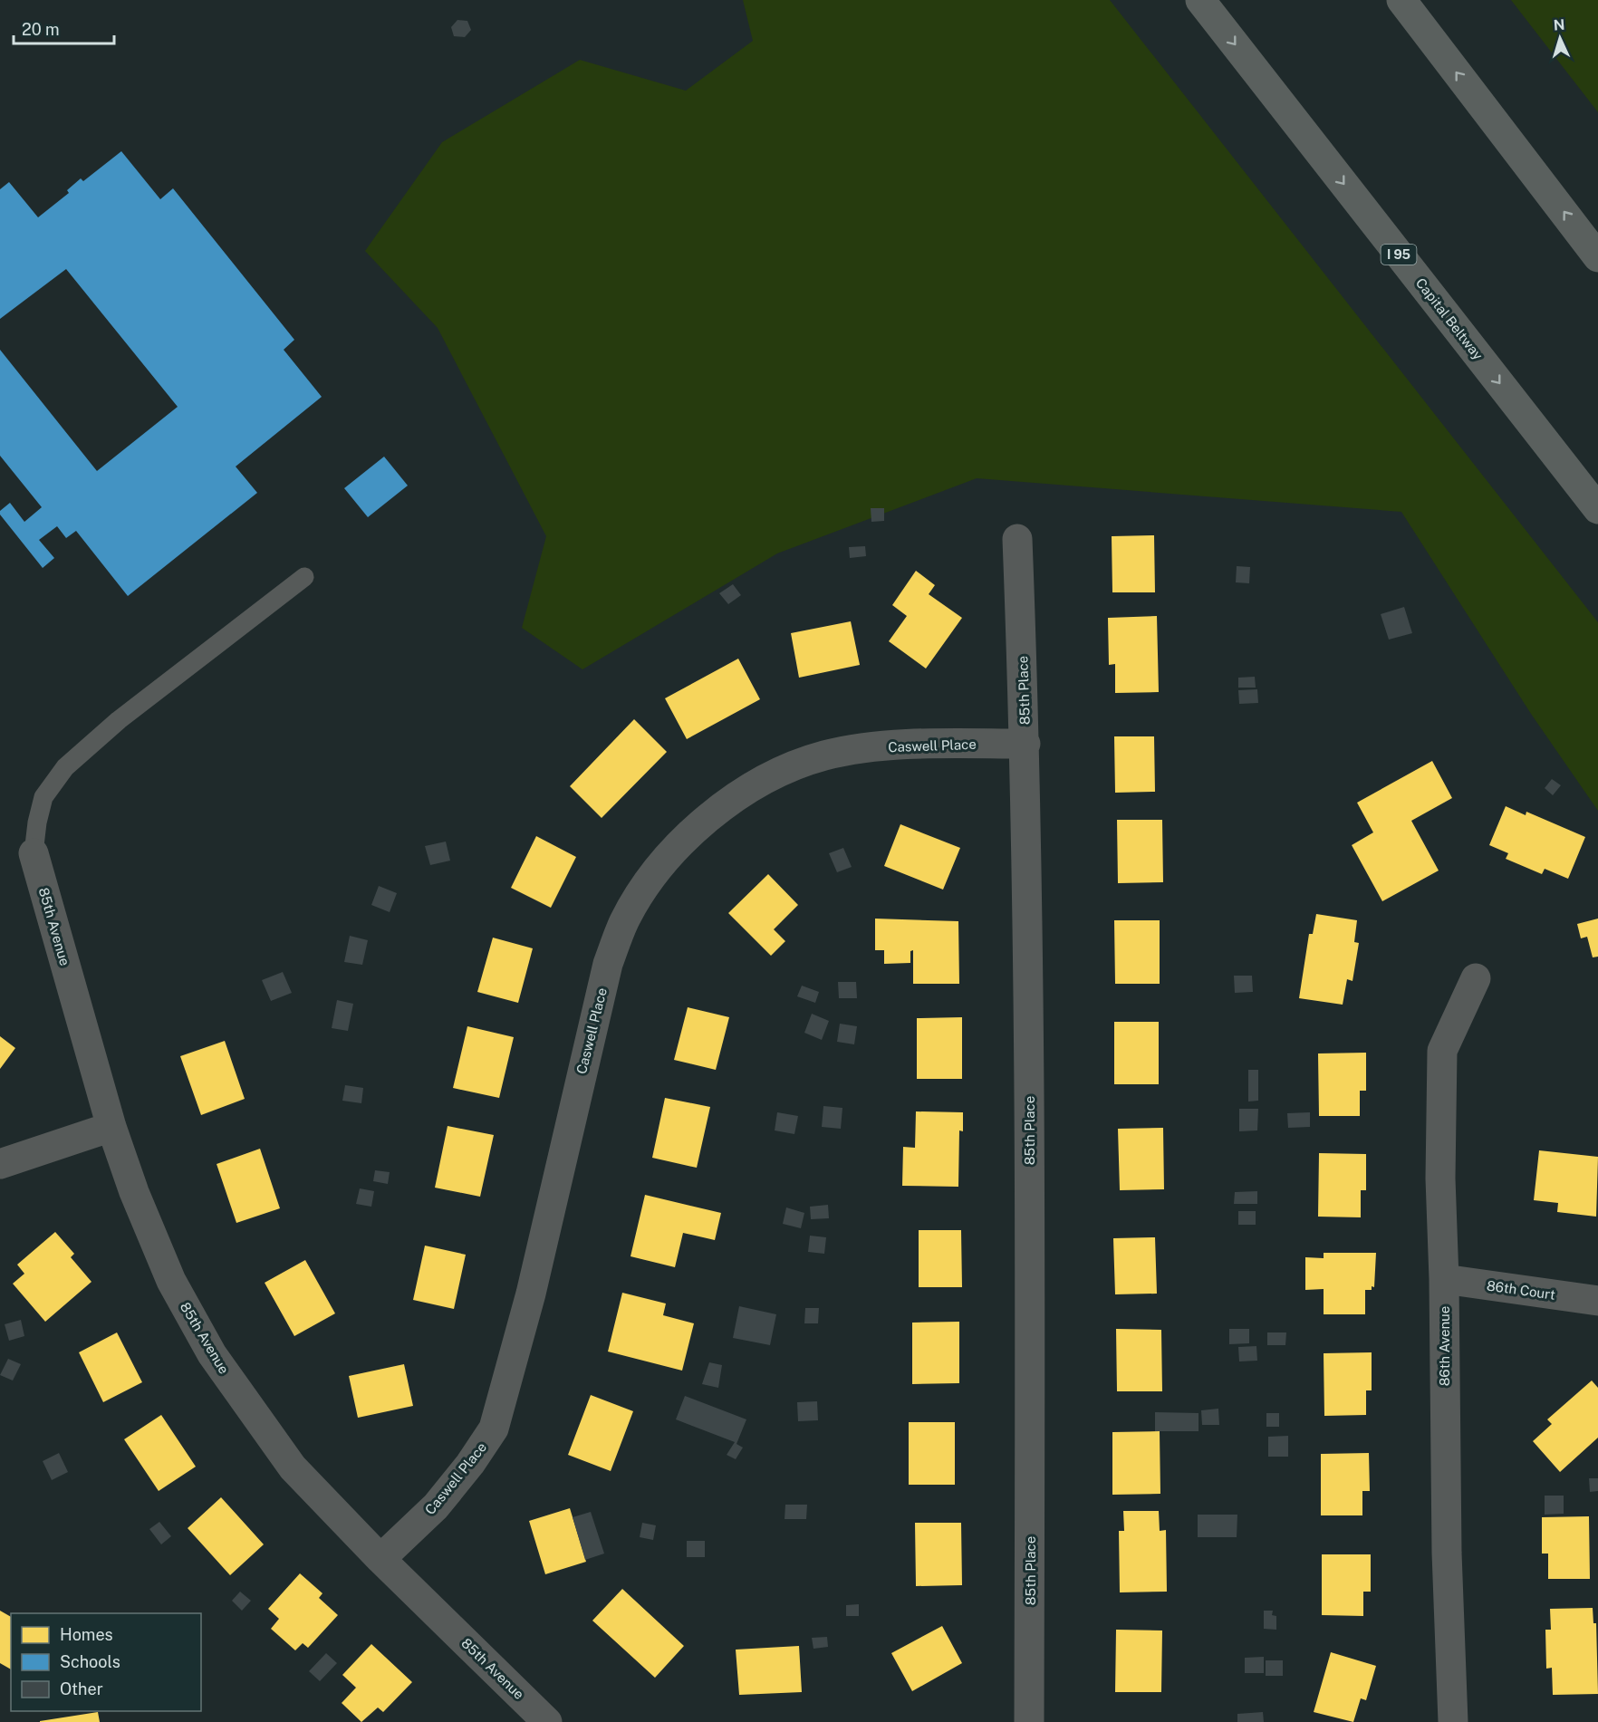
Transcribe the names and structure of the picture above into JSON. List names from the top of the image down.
{
  "streets": {
    "highway": ["I 95", "Capital Beltway"],
    "street": [
      "85th Place",
      "Caswell Place",
      "85th Avenue",
      "86th Court",
      "86th Avenue"
    ]
  },
  "crossings": [
    ["85th Place", "Caswell Place"],
    ["Caswell Place", "85th Avenue"],
    ["86th Court", "86th Avenue"]
  ],
  "legend": ["Homes", "Schools", "Other"],
  "scale_bar": "20 m",
  "north": "top"
}
